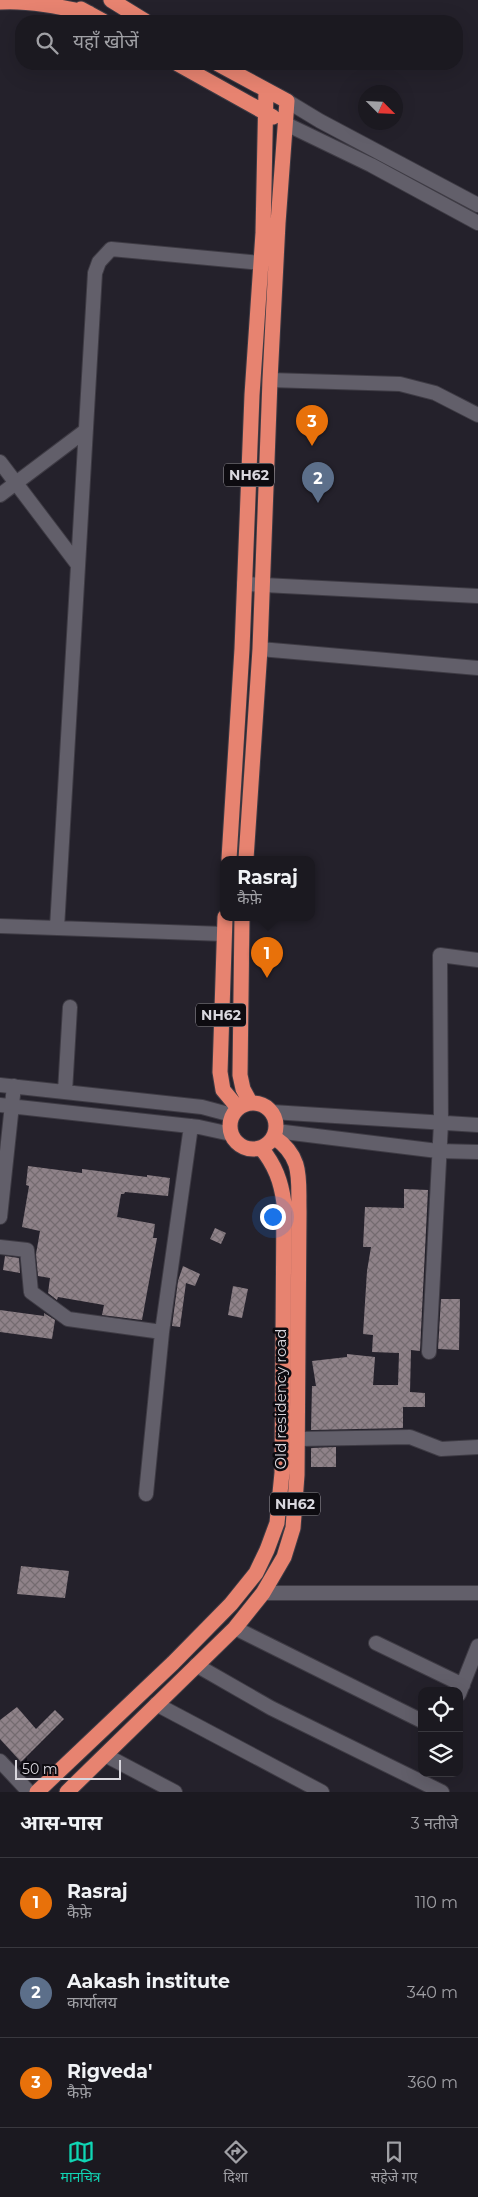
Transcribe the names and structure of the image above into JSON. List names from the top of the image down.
{
  "streets": {
    "highway": ["NH62", "Old residency road"]
  },
  "crossings": [
    ["NH62", "Old residency road"]
  ],
  "scale_bar": "50 m",
  "north": "bottom right",
  "page": {
    "search": "यहाँ खोजें",
    "pins": ["3", "2", "1"],
    "popup": ["Rasraj", "कैफ़े"],
    "scale": "50 m",
    "heading": ["आस-पास", "3 नतीजे"],
    "list": [
      {
        "mark": "1",
        "name": "Rasraj",
        "note": "कैफ़े",
        "value": "110 m"
      },
      {
        "mark": "2",
        "name": "Aakash institute",
        "note": "कार्यालय",
        "value": "340 m"
      },
      {
        "mark": "3",
        "name": "Rigveda'",
        "note": "कैफ़े",
        "value": "360 m"
      }
    ],
    "nav": ["मानचित्र", "दिशा", "सहेजे गए"]
  }
}
